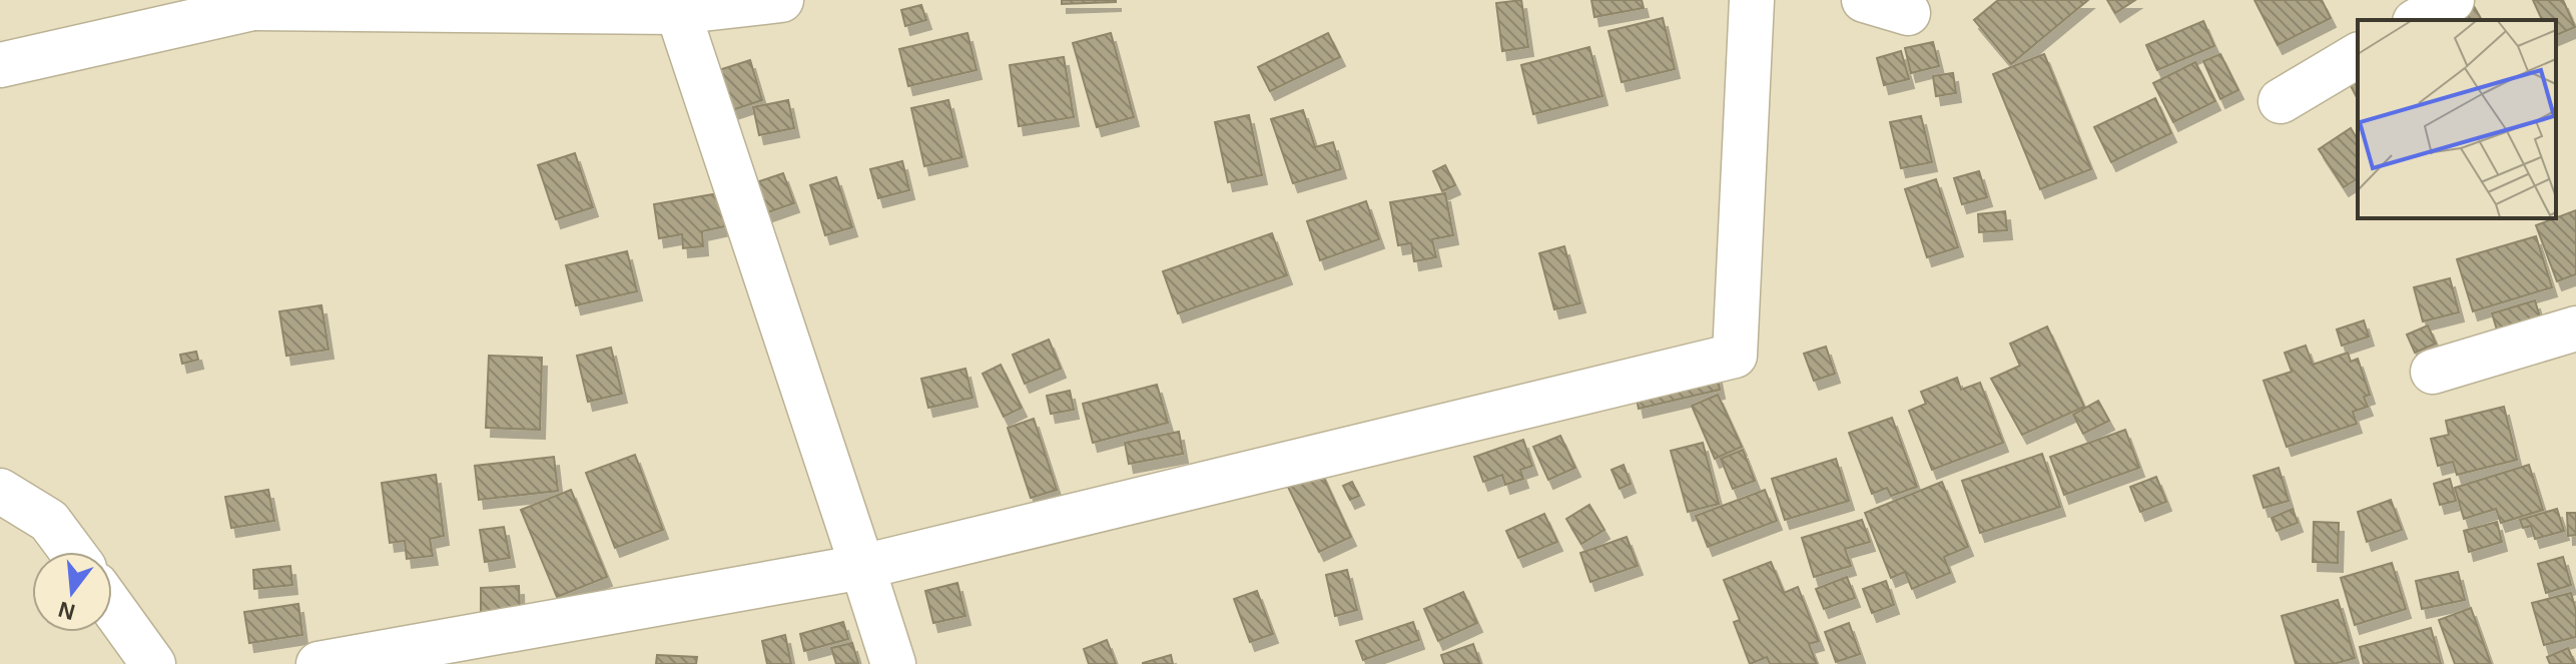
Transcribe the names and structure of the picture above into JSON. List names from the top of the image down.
{
  "north": "bottom"
}
